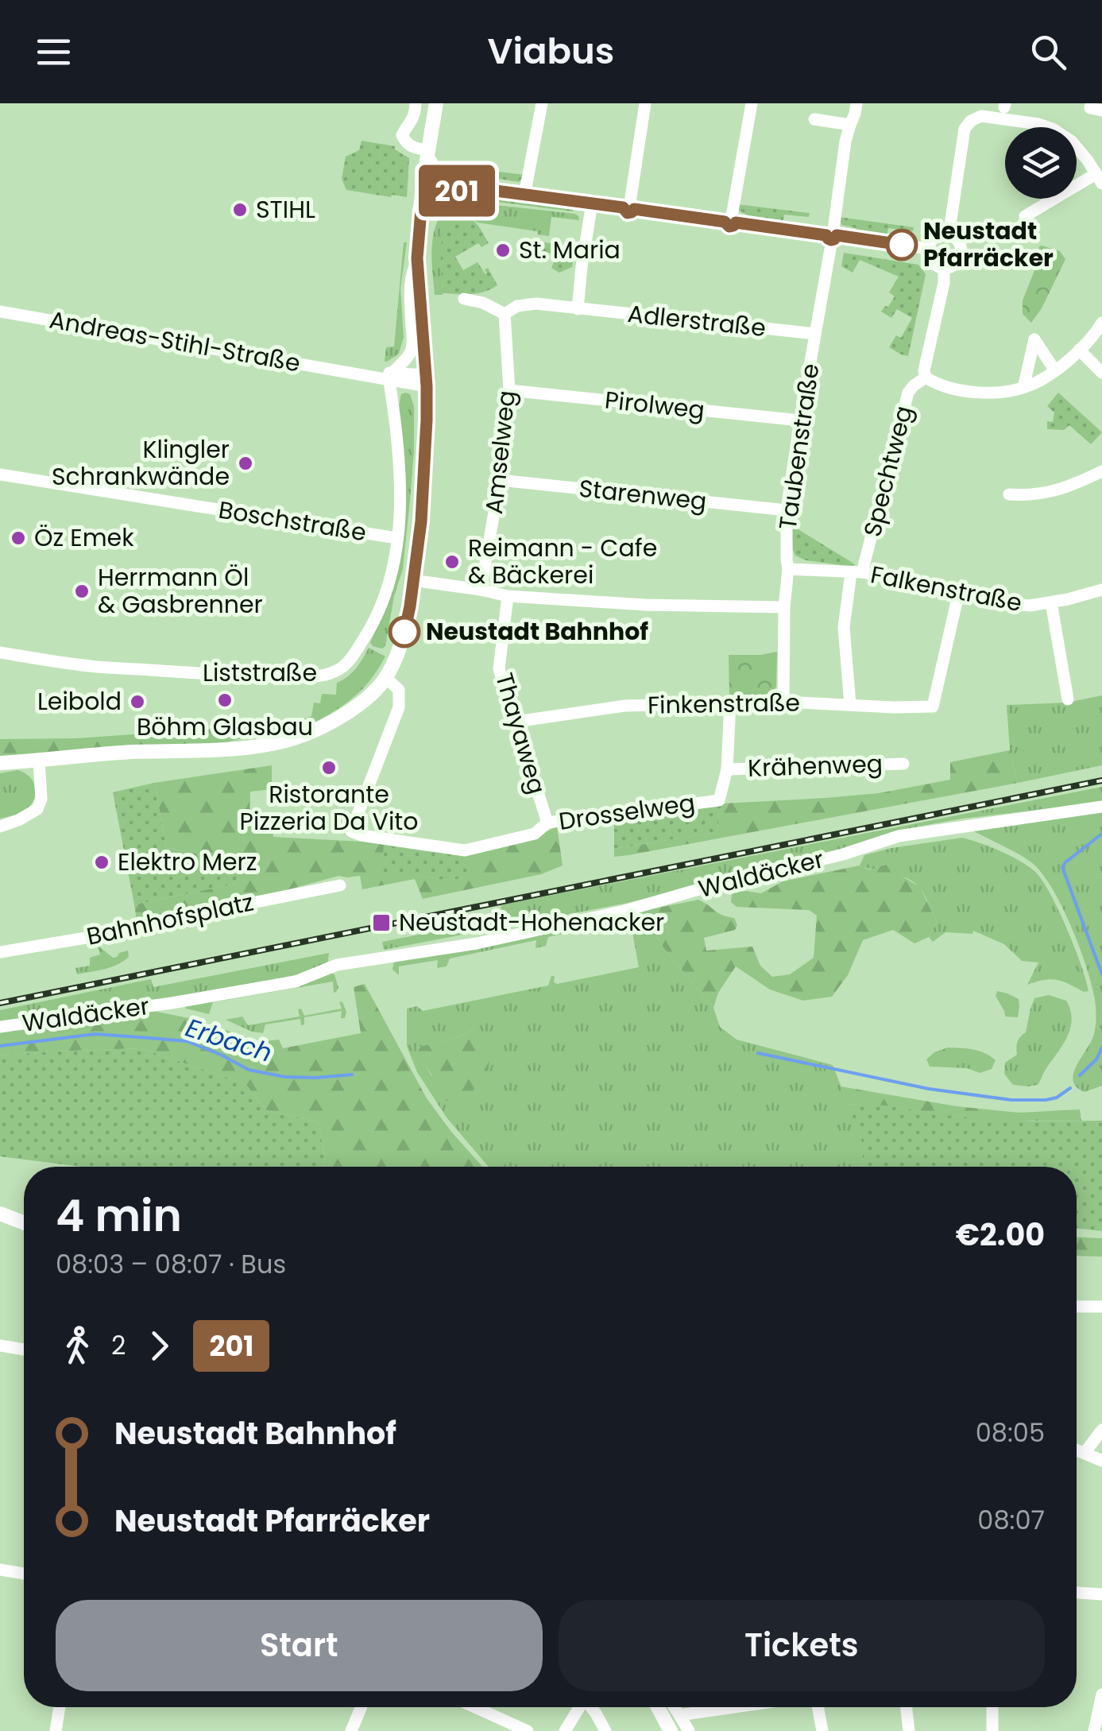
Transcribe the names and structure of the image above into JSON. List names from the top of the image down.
{
  "streets": {
    "street": [
      "Adlerstraße",
      "Andreas-Stihl-Straße",
      "Pirolweg",
      "Taubenstraße",
      "Amselweg",
      "Spechtweg",
      "Starenweg",
      "Boschstraße",
      "Falkenstraße",
      "Liststraße",
      "Finkenstraße",
      "Thayaweg",
      "Krähenweg",
      "Drosselweg",
      "Waldäcker",
      "Bahnhofsplatz"
    ]
  },
  "crossings": [
    ["Adlerstraße", "Taubenstraße"],
    ["Adlerstraße", "Amselweg"],
    ["Andreas-Stihl-Straße", "Liststraße"],
    ["Pirolweg", "Taubenstraße"],
    ["Pirolweg", "Amselweg"],
    ["Taubenstraße", "Starenweg"],
    ["Taubenstraße", "Falkenstraße"],
    ["Taubenstraße", "Finkenstraße"],
    ["Amselweg", "Starenweg"],
    ["Spechtweg", "Falkenstraße"],
    ["Spechtweg", "Finkenstraße"],
    ["Boschstraße", "Liststraße"],
    ["Falkenstraße", "Finkenstraße"],
    ["Finkenstraße", "Thayaweg"],
    ["Thayaweg", "Drosselweg"],
    ["Krähenweg", "Drosselweg"]
  ],
  "water": ["Erbach"],
  "places": {
    "other": [
      "STIHL",
      "Neustadt Pfarräcker",
      "St. Maria",
      "Klingler Schrankwände",
      "Öz Emek",
      "Reimann - Cafe & Bäckerei",
      "Herrmann Öl & Gasbrenner",
      "Neustadt Bahnhof",
      "Böhm Glasbau",
      "Leibold",
      "Ristorante Pizzeria Da Vito",
      "Elektro Merz"
    ],
    "transit": ["Neustadt-Hohenacker"]
  },
  "lines": ["bus line 201"],
  "page": {
    "header": "Viabus",
    "on_map": "201",
    "heading": ["4 min", "08:03 – 08:07 · Bus", "€2.00"],
    "legs": ["2", "201"],
    "list": [
      {
        "name": "Neustadt Bahnhof",
        "value": "08:05"
      },
      {
        "name": "Neustadt Pfarräcker",
        "value": "08:07"
      }
    ],
    "buttons": ["Start", "Tickets"]
  }
}
